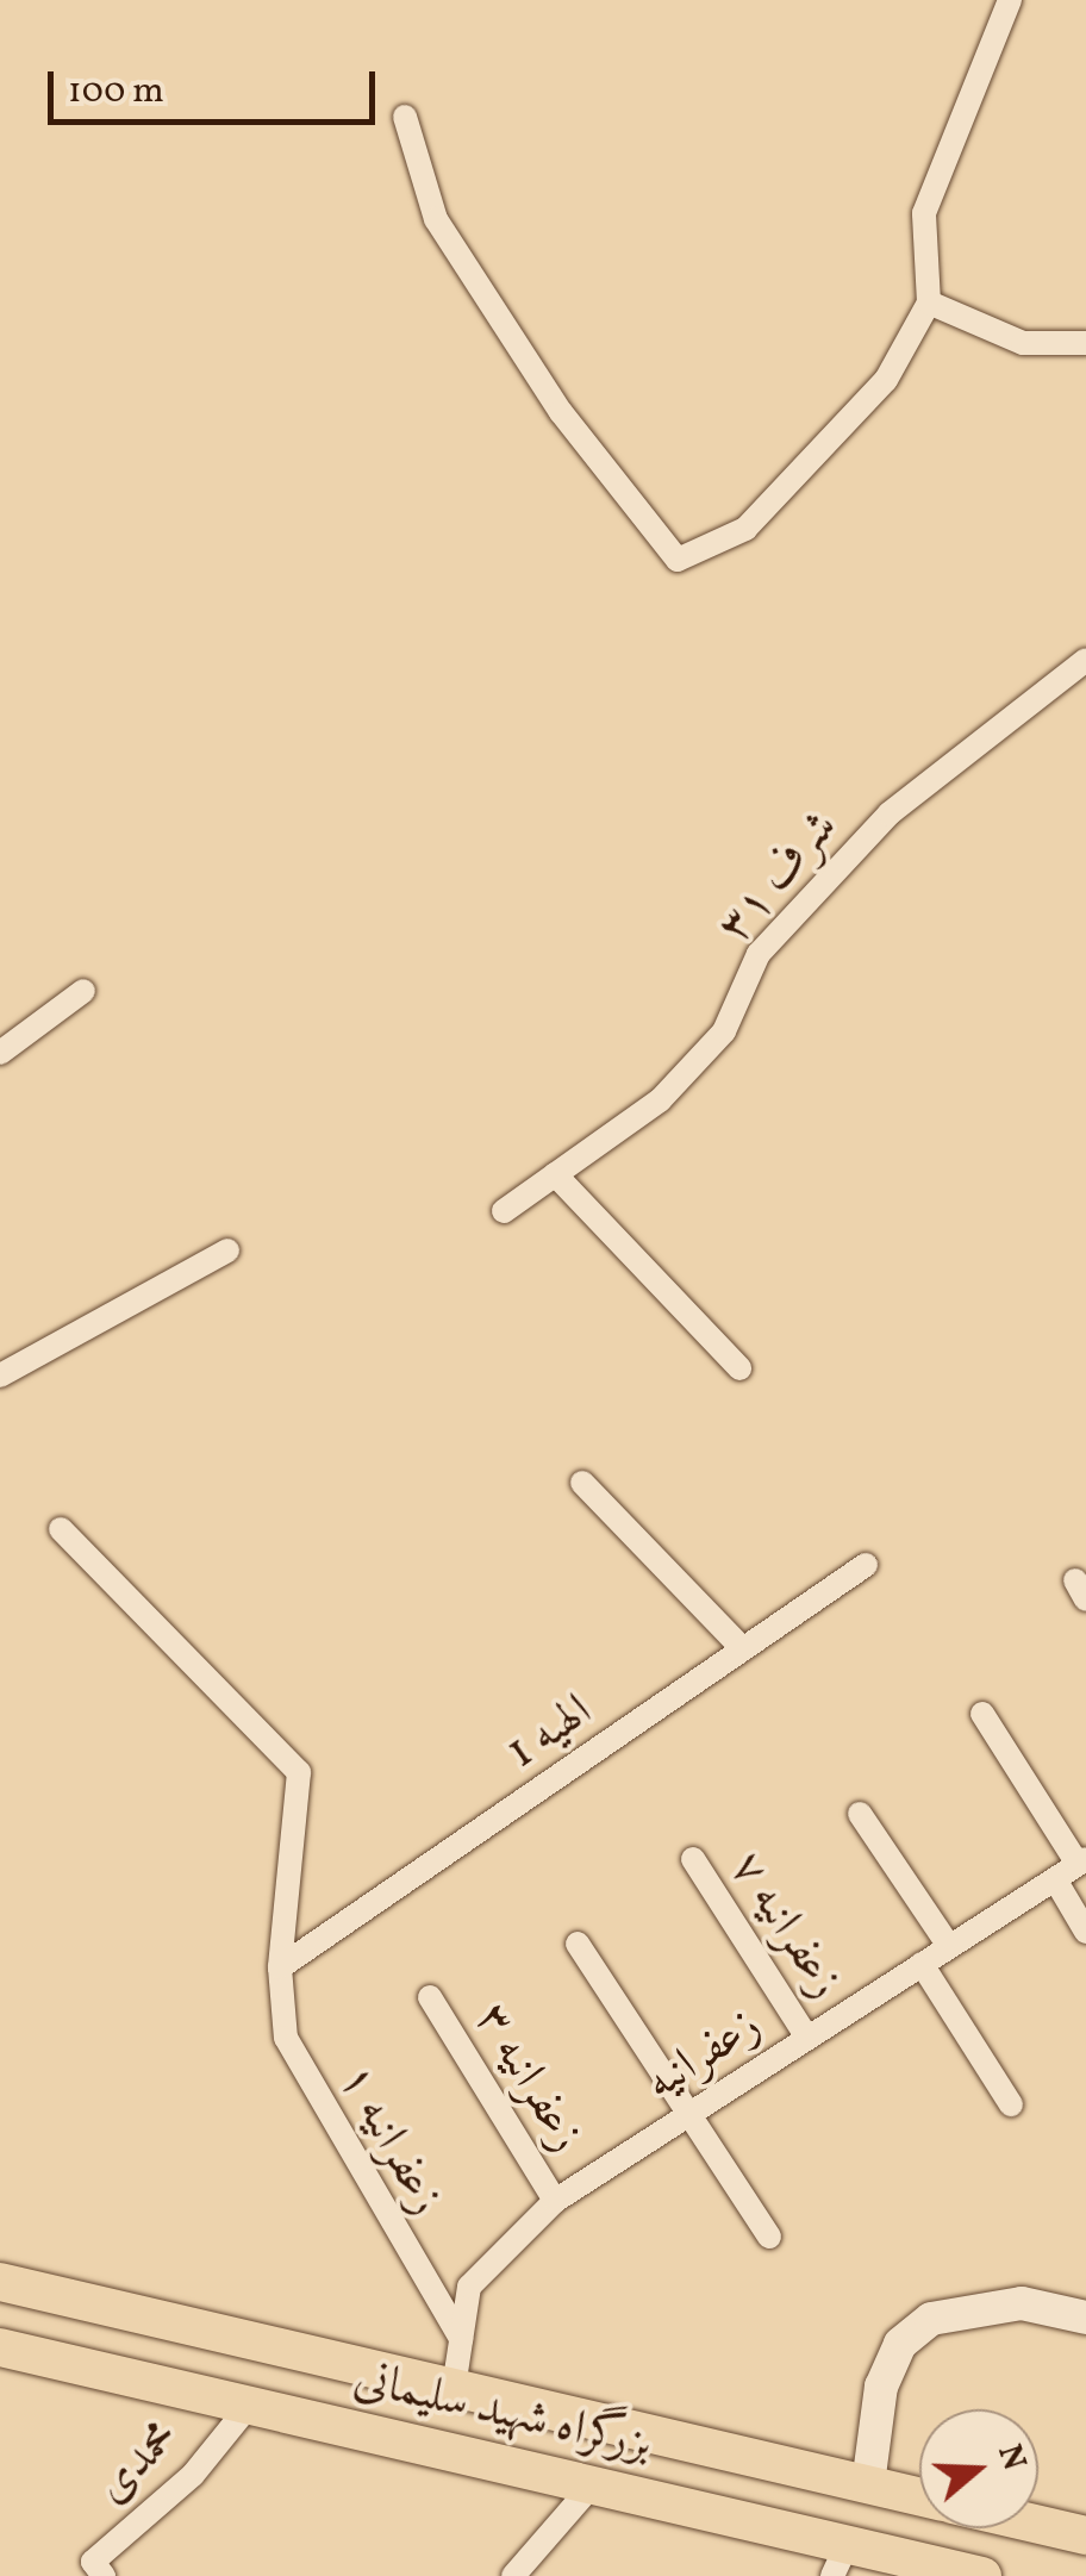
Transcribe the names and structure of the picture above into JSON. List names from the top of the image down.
{
  "streets": {
    "highway": ["بزرگراه شهید سلیمانی"],
    "street": [
      "شرف ۳۱",
      "الهیه 1",
      "زعفرانیه ۷",
      "زعفرانیه",
      "زعفرانیه ۳",
      "زعفرانیه ۱",
      "محمدی"
    ]
  },
  "crossings": [
    ["الهیه 1", "زعفرانیه ۱"],
    ["زعفرانیه ۷", "زعفرانیه"],
    ["زعفرانیه", "زعفرانیه ۳"],
    ["زعفرانیه", "زعفرانیه ۱"],
    ["زعفرانیه", "بزرگراه شهید سلیمانی"],
    ["بزرگراه شهید سلیمانی", "محمدی"]
  ],
  "scale_bar": "100 m",
  "north": "right"
}
